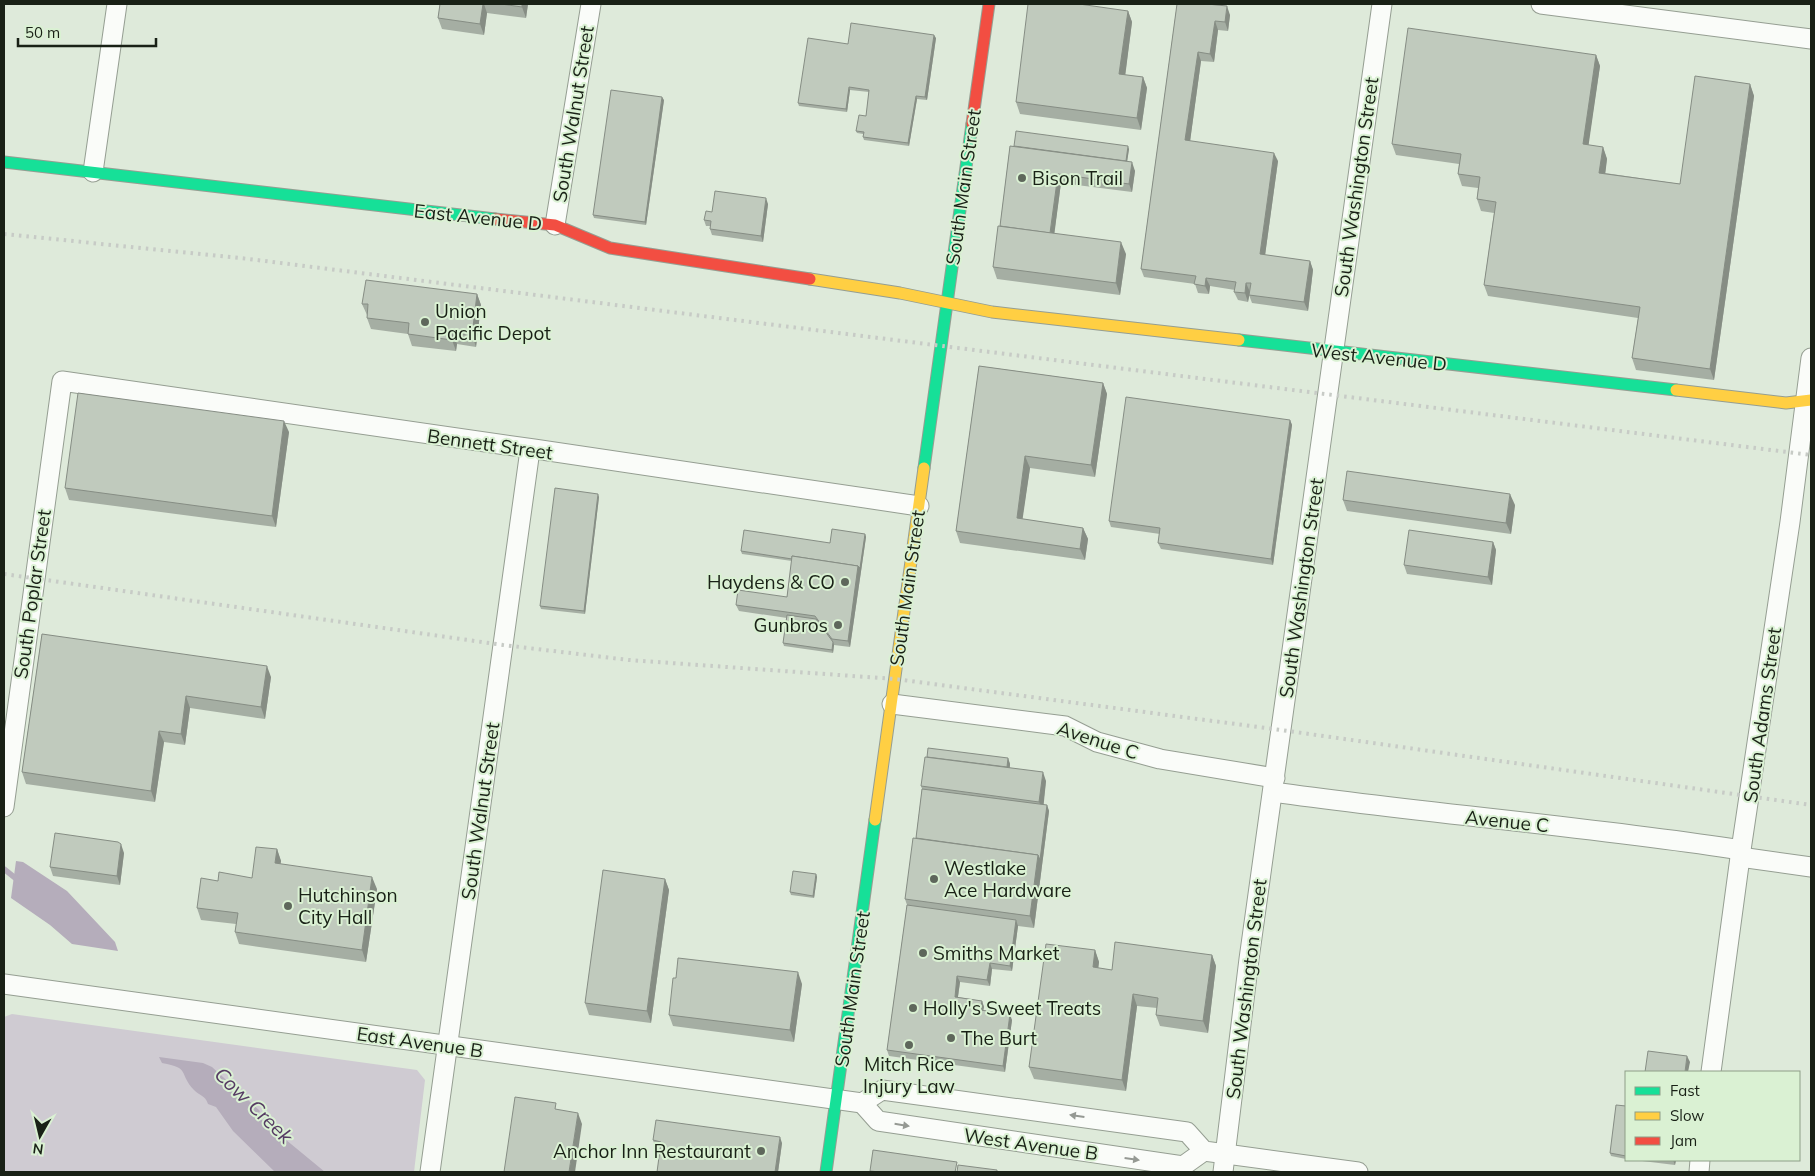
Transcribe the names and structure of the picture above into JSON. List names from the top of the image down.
{
  "streets": {
    "street": [
      "South Walnut Street",
      "South Main Street",
      "South Washington Street",
      "East Avenue D",
      "West Avenue D",
      "Bennett Street",
      "South Poplar Street",
      "South Adams Street",
      "Avenue C",
      "East Avenue B",
      "West Avenue B"
    ]
  },
  "crossings": [
    ["South Walnut Street", "East Avenue D"],
    ["South Walnut Street", "Bennett Street"],
    ["South Walnut Street", "East Avenue B"],
    ["South Main Street", "East Avenue D"],
    ["South Main Street", "West Avenue D"],
    ["South Main Street", "Bennett Street"],
    ["South Main Street", "Avenue C"],
    ["South Main Street", "East Avenue B"],
    ["South Washington Street", "West Avenue D"],
    ["South Washington Street", "Avenue C"],
    ["East Avenue D", "West Avenue D"],
    ["West Avenue D", "South Adams Street"],
    ["Bennett Street", "South Poplar Street"],
    ["South Adams Street", "Avenue C"]
  ],
  "water": ["Cow Creek"],
  "places": [
    "Bison Trail",
    "Union Pacific Depot",
    "Haydens & CO",
    "Gunbros",
    "Westlake Ace Hardware",
    "Hutchinson City Hall",
    "Smiths Market",
    "Holly's Sweet Treats",
    "The Burt",
    "Mitch Rice Injury Law",
    "Anchor Inn Restaurant"
  ],
  "legend": ["Fast", "Slow", "Jam"],
  "scale_bar": "50 m",
  "north": "bottom"
}
